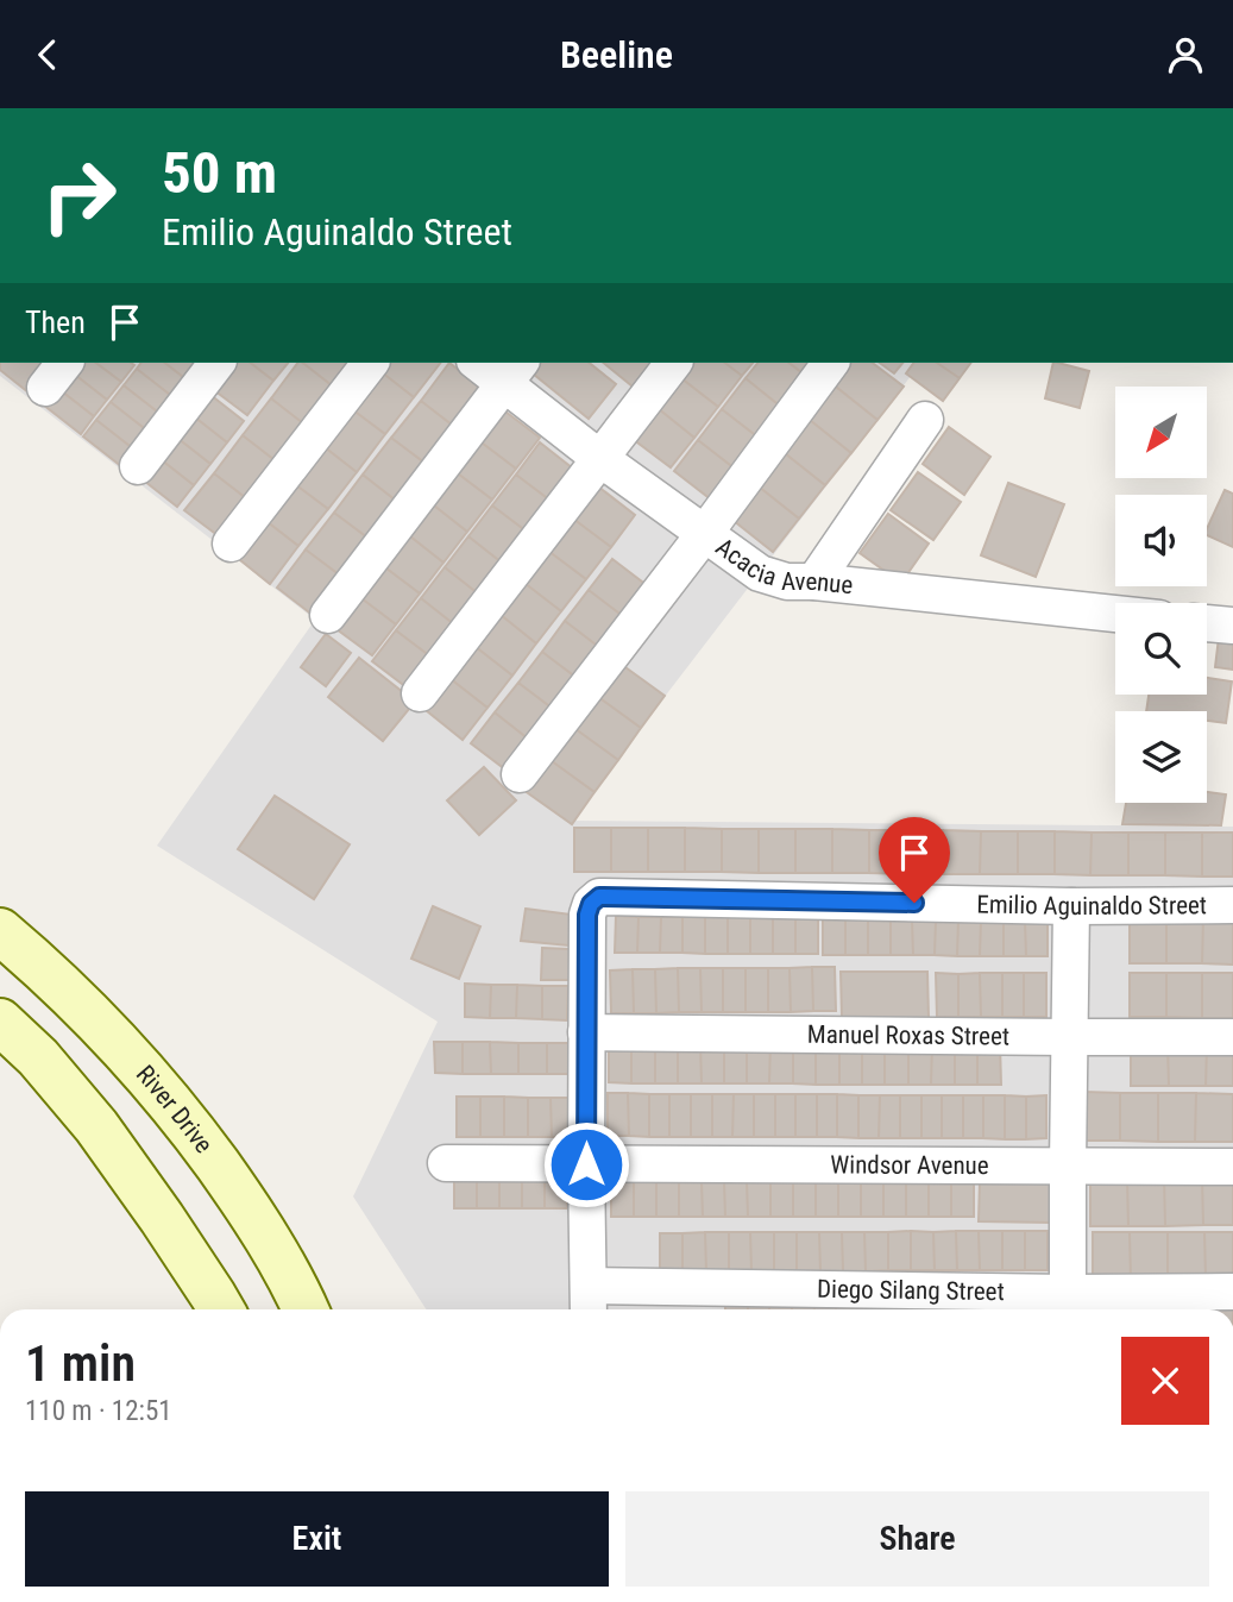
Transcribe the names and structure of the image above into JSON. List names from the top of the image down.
{
  "streets": {
    "street": [
      "Acacia Avenue",
      "Emilio Aguinaldo Street",
      "Manuel Roxas Street",
      "River Drive",
      "Windsor Avenue",
      "Diego Silang Street"
    ]
  },
  "crossings": [
    ["Emilio Aguinaldo Street", "Manuel Roxas Street"]
  ],
  "north": "bottom left",
  "page": {
    "header": "Beeline",
    "turn": ["50 m", "Emilio Aguinaldo Street"],
    "then": "Then",
    "heading": ["1 min", "110 m · 12:51"],
    "buttons": ["Exit", "Share"]
  }
}
